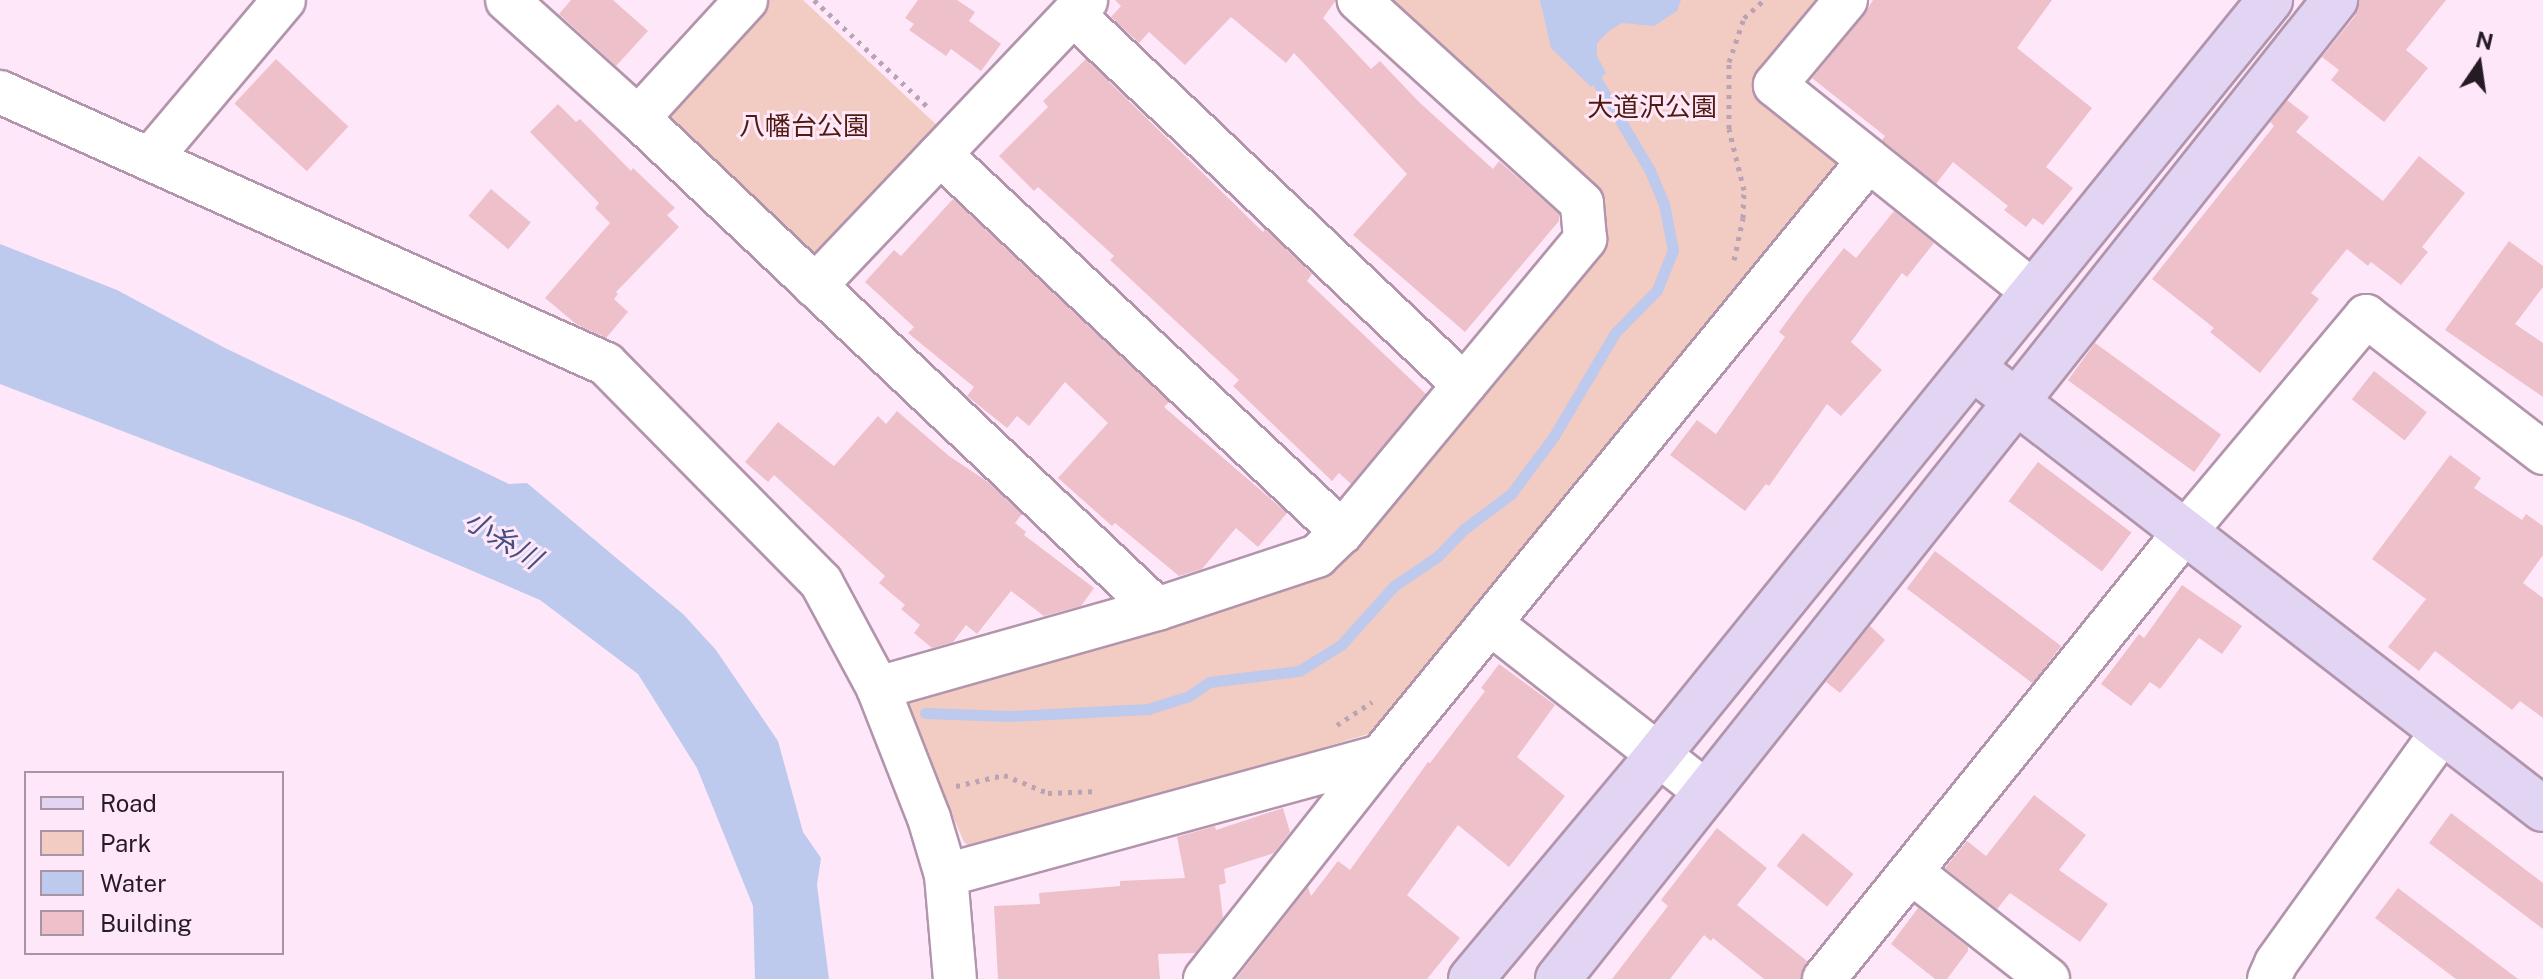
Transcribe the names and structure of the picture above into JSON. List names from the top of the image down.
{
  "water": ["小糸川"],
  "parks": ["大道沢公園", "八幡台公園"],
  "legend": [
    "Road",
    "Park",
    "Water",
    "Building"
  ],
  "north": "top"
}
